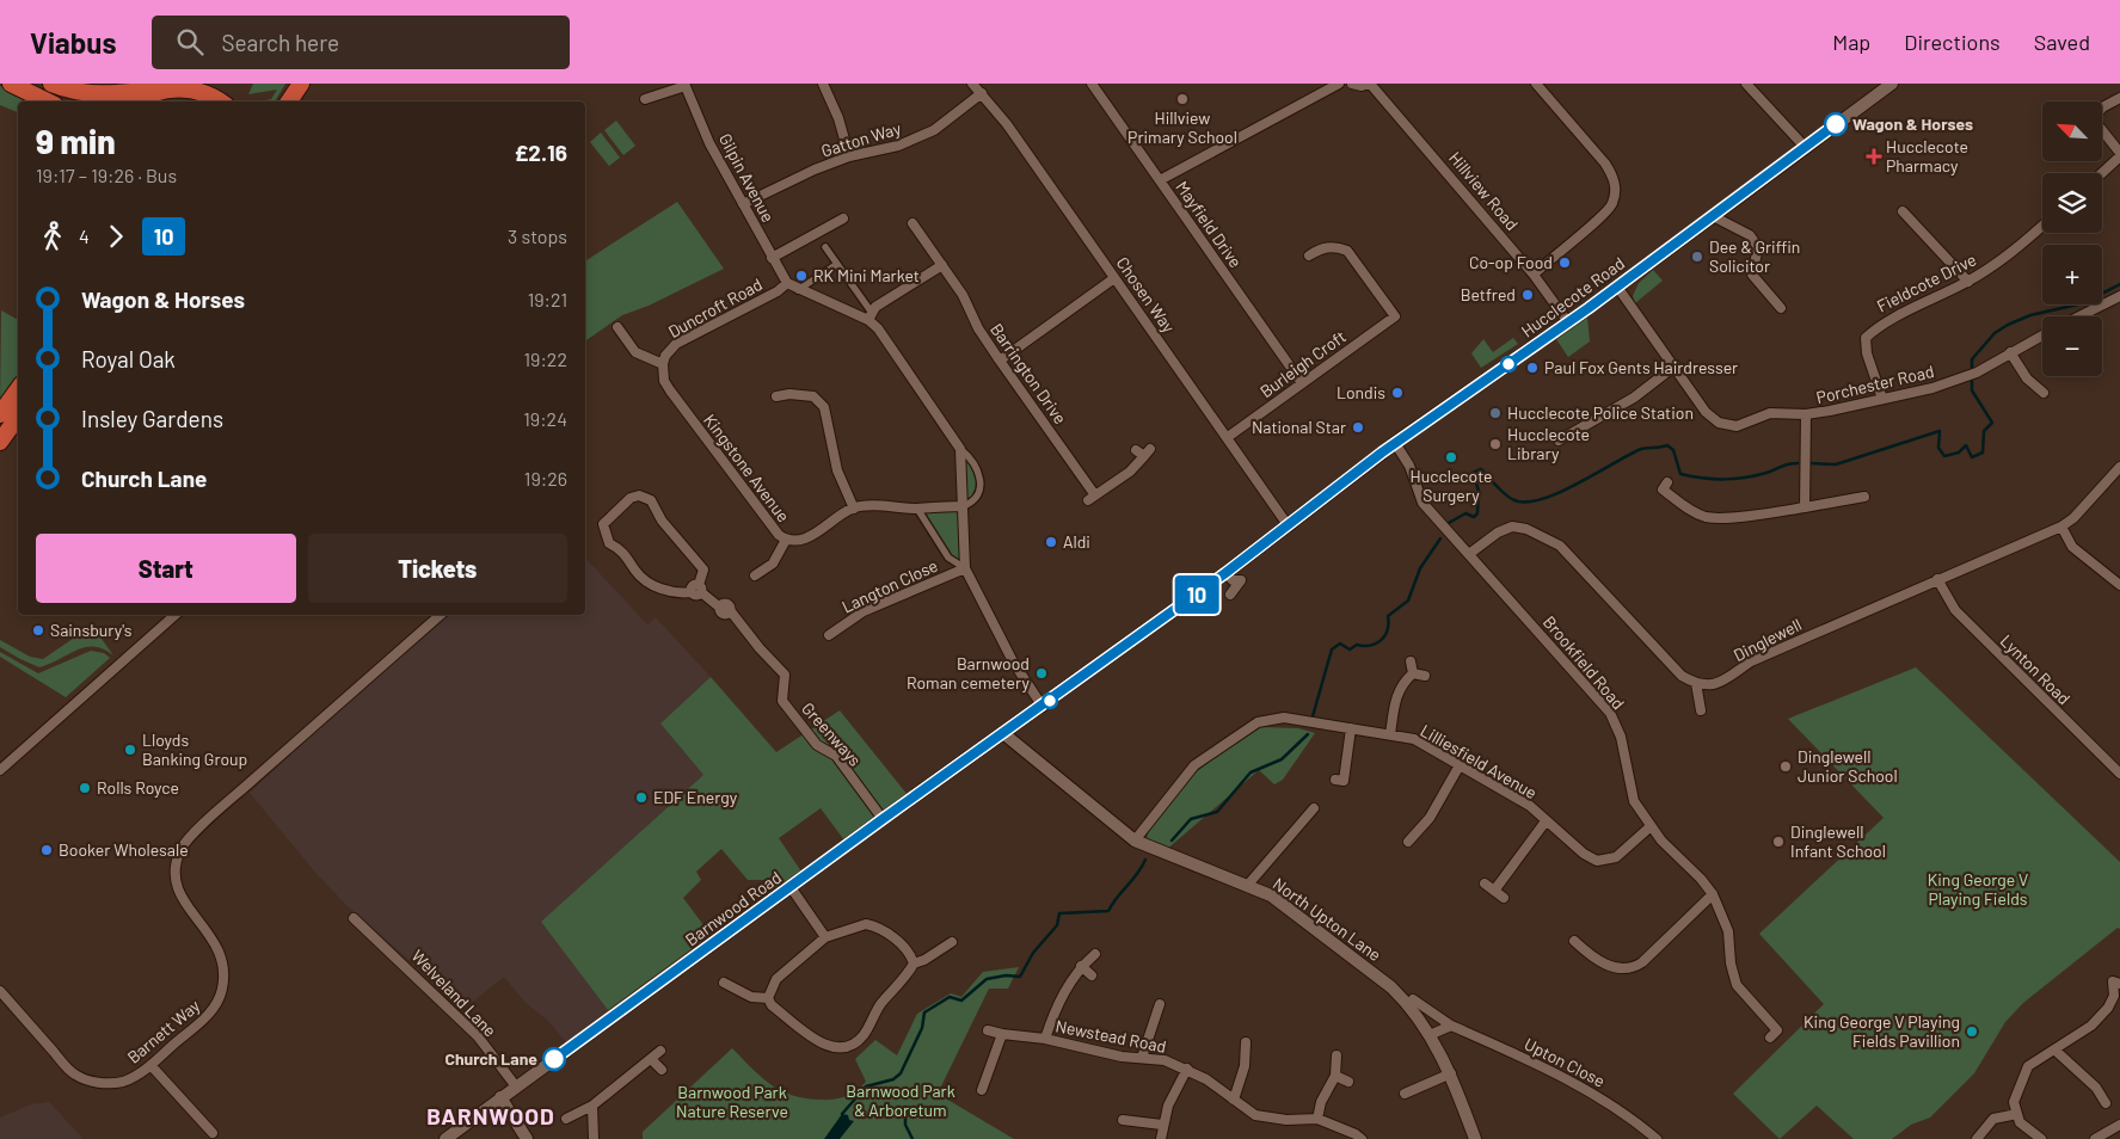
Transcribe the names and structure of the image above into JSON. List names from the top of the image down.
{
  "streets": {
    "street": [
      "Gatton Way",
      "Gilpin Avenue",
      "Hillview Road",
      "Mayfield Drive",
      "Fieldcote Drive",
      "Chosen Way",
      "Hucclecote Road",
      "Duncroft Road",
      "Burleigh Croft",
      "Barrington Drive",
      "Porchester Road",
      "Kingstone Avenue",
      "Langton Close",
      "Dinglewell",
      "Brookfield Road",
      "Lynton Road",
      "Greenways",
      "Lilliesfield Avenue",
      "Barnwood Road",
      "North Upton Lane",
      "Welveland Lane",
      "Barnett Way",
      "Newstead Road",
      "Upton Close"
    ]
  },
  "crossings": [
    ["Gatton Way", "Gilpin Avenue"],
    ["Gatton Way", "Chosen Way"],
    ["Gilpin Avenue", "Duncroft Road"],
    ["Hillview Road", "Hucclecote Road"],
    ["Mayfield Drive", "Burleigh Croft"],
    ["Fieldcote Drive", "Porchester Road"],
    ["Chosen Way", "Hucclecote Road"],
    ["Chosen Way", "Burleigh Croft"],
    ["Hucclecote Road", "Porchester Road"],
    ["Hucclecote Road", "Brookfield Road"],
    ["Hucclecote Road", "Barnwood Road"],
    ["Duncroft Road", "Kingstone Avenue"],
    ["Dinglewell", "Lynton Road"],
    ["Brookfield Road", "Lilliesfield Avenue"],
    ["Greenways", "Barnwood Road"],
    ["Lilliesfield Avenue", "North Upton Lane"],
    ["Barnwood Road", "North Upton Lane"],
    ["Barnwood Road", "Welveland Lane"]
  ],
  "districts": ["BARNWOOD"],
  "parks": ["King George V Playing Fields", "Barnwood Park & Arboretum", "Barnwood Park Nature Reserve"],
  "places": {
    "other": [
      "Hillview Primary School",
      "Wagon & Horses",
      "Dee & Griffin Solicitor",
      "Co-op Food",
      "RK Mini Market",
      "Betfred",
      "Paul Fox Gents Hairdresser",
      "Londis",
      "Hucclecote Police Station",
      "National Star",
      "Hucclecote Library",
      "Hucclecote Surgery",
      "Aldi",
      "Sainsbury's",
      "Barnwood Roman cemetery",
      "Lloyds Banking Group",
      "Dinglewell Junior School",
      "Rolls Royce",
      "EDF Energy",
      "Dinglewell Infant School",
      "Booker Wholesale",
      "King George V Playing Fields Pavillion",
      "Church Lane"
    ],
    "health": ["Hucclecote Pharmacy"]
  },
  "lines": ["bus line 10"],
  "north": "top left",
  "page": {
    "header": "Viabus",
    "search": "Search here",
    "nav": ["Map", "Directions", "Saved"],
    "on_map": "10",
    "map_buttons": ["+", "−"],
    "heading": ["9 min", "19:17 – 19:26 · Bus", "£2.16"],
    "legs": ["4", "10", "3 stops"],
    "list": [
      {
        "name": "Wagon & Horses",
        "value": "19:21"
      },
      {
        "name": "Royal Oak",
        "value": "19:22"
      },
      {
        "name": "Insley Gardens",
        "value": "19:24"
      },
      {
        "name": "Church Lane",
        "value": "19:26"
      }
    ],
    "buttons": ["Start", "Tickets"]
  }
}
